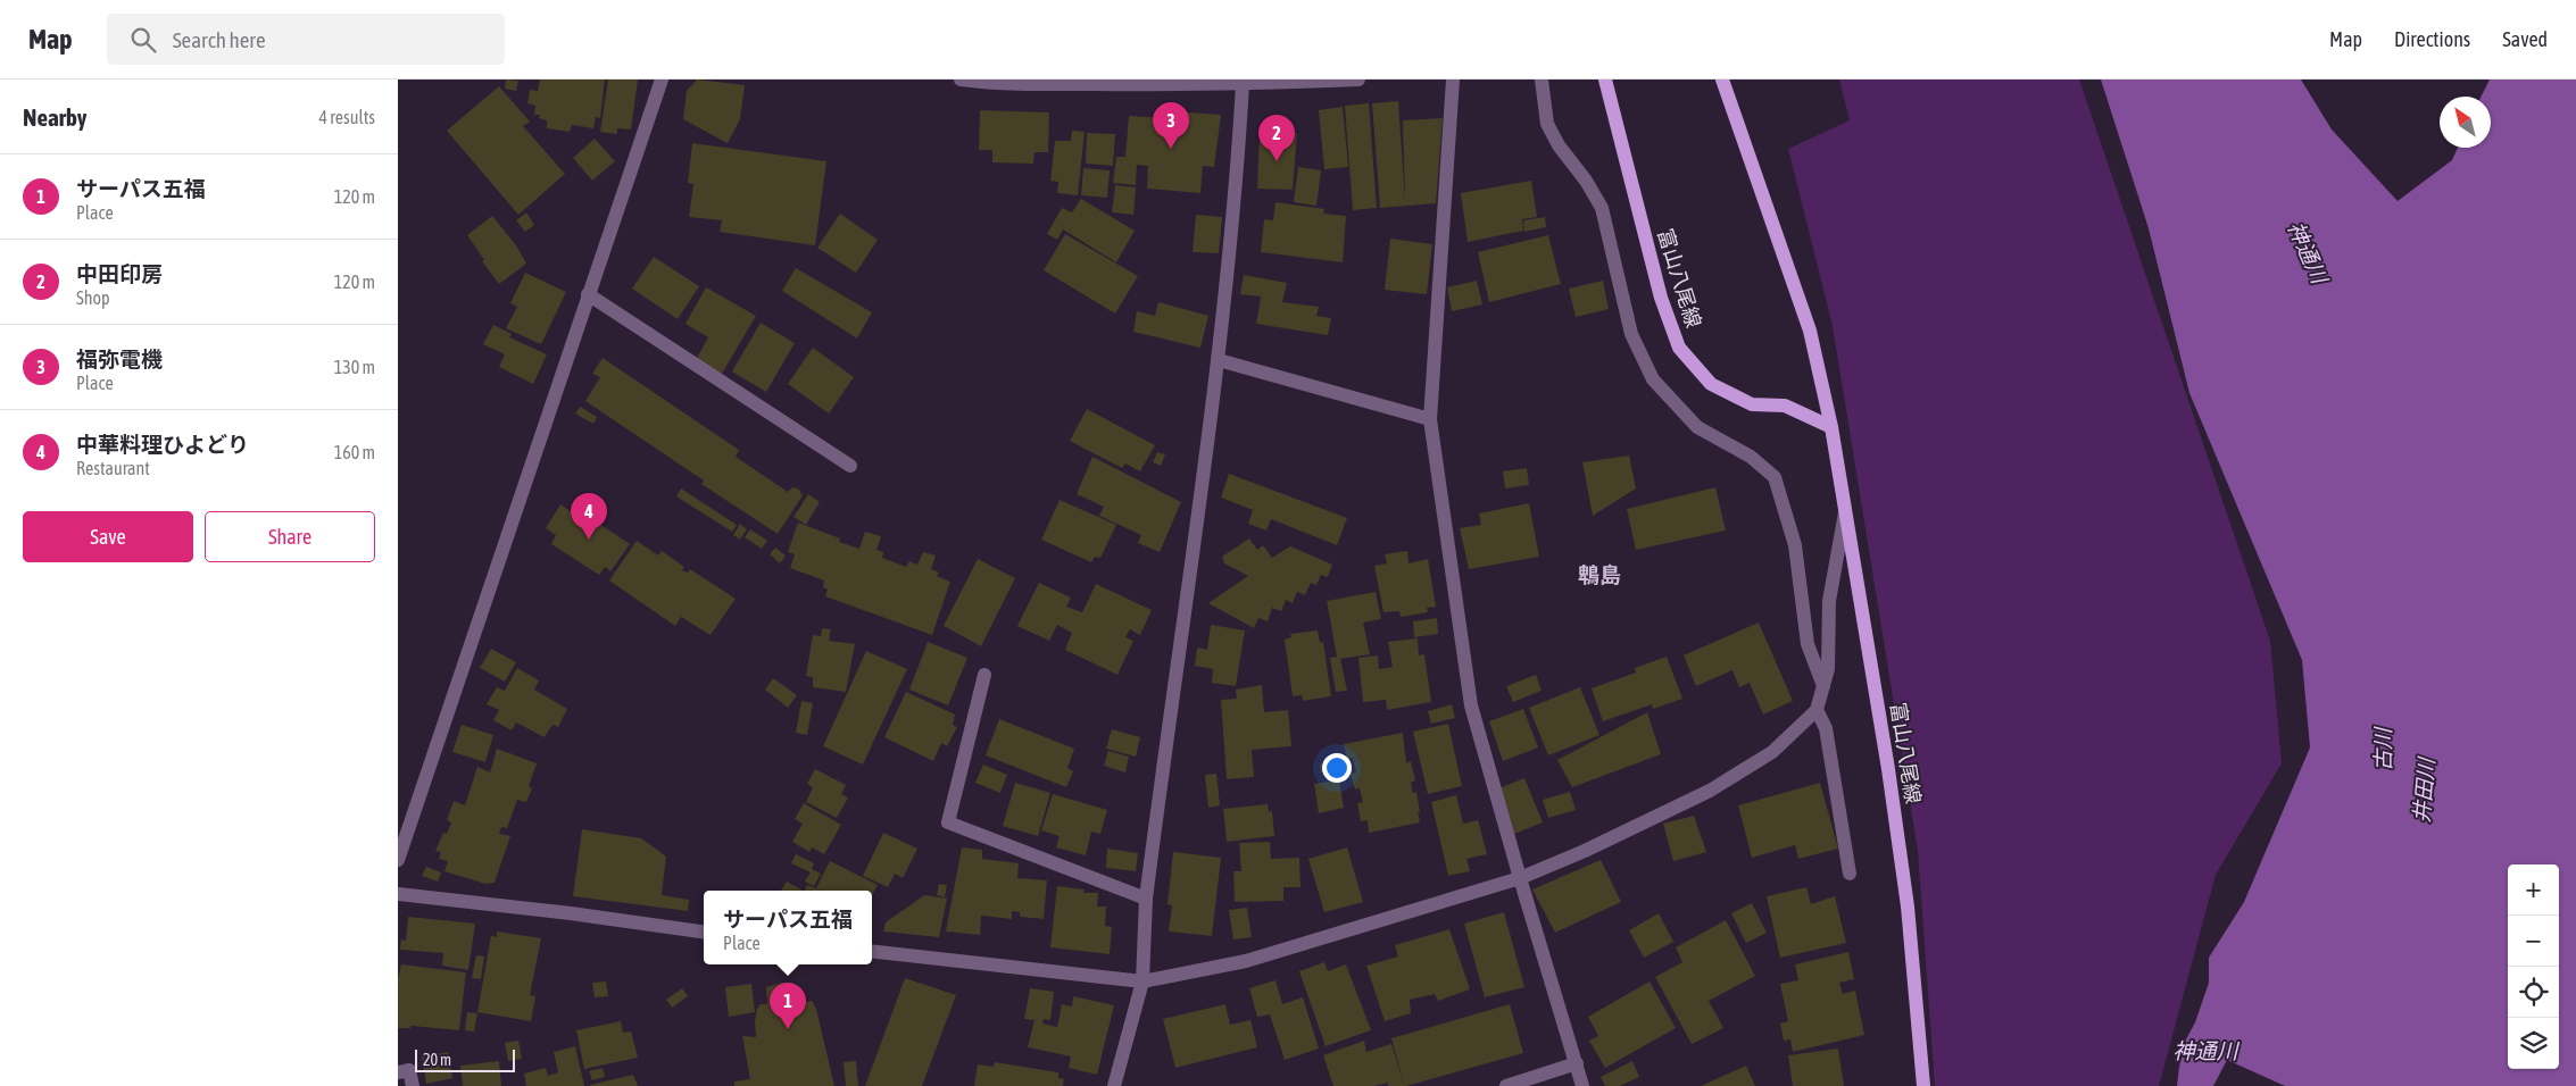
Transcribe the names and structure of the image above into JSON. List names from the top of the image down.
{
  "streets": {
    "main road": ["富山八尾線"]
  },
  "districts": ["鵯島"],
  "water": ["神通川", "古川", "井田川"],
  "scale_bar": "20 m",
  "north": "top left",
  "page": {
    "header": "Map",
    "search": "Search here",
    "nav": ["Map", "Directions", "Saved"],
    "heading": ["Nearby", "4 results"],
    "pins": [
      "3",
      "2",
      "4",
      "1"
    ],
    "list": [
      {
        "mark": "1",
        "name": "サーパス五福",
        "note": "Place",
        "value": "120 m"
      },
      {
        "mark": "2",
        "name": "中田印房",
        "note": "Shop",
        "value": "120 m"
      },
      {
        "mark": "3",
        "name": "福弥電機",
        "note": "Place",
        "value": "130 m"
      },
      {
        "mark": "4",
        "name": "中華料理ひよどり",
        "note": "Restaurant",
        "value": "160 m"
      }
    ],
    "buttons": ["Save", "Share"],
    "map_buttons": ["+", "−"],
    "popup": ["サーパス五福", "Place"],
    "scale": "20 m"
  }
}
